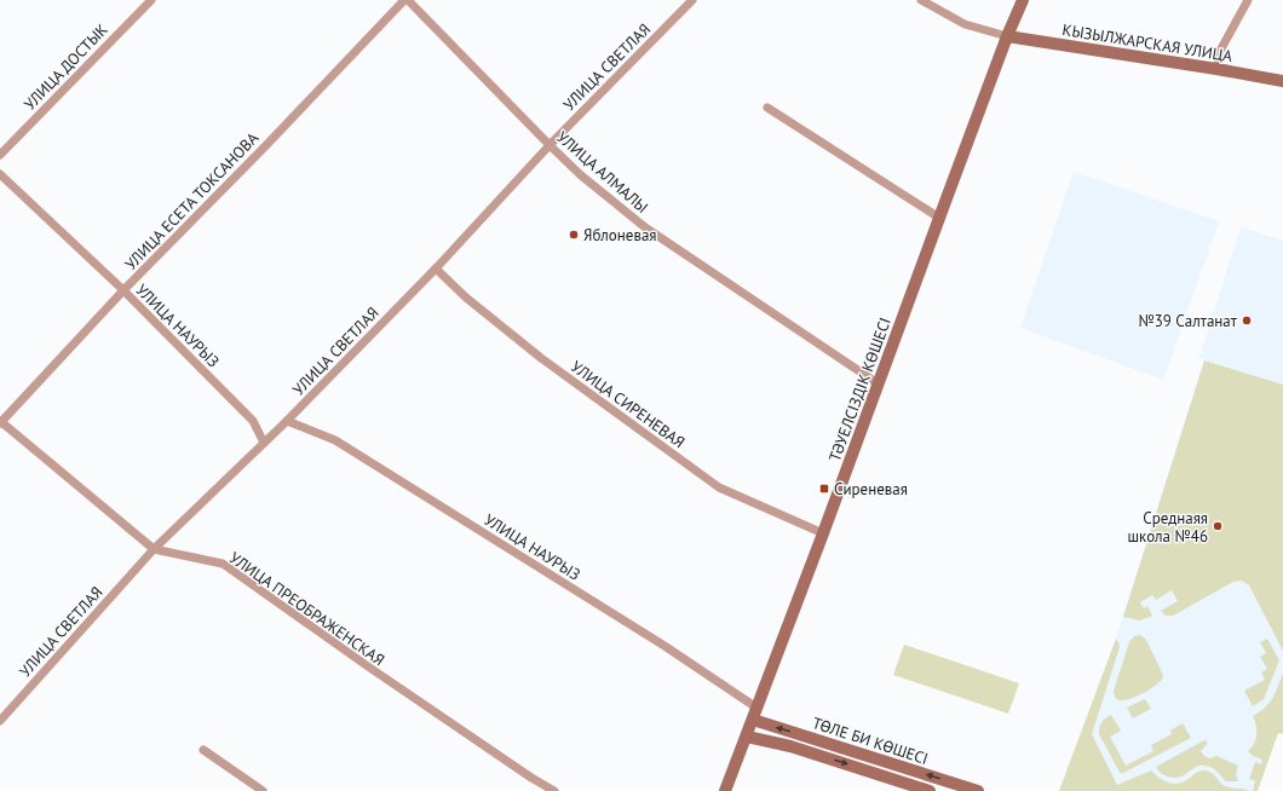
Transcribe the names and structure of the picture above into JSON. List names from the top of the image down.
{
  "streets": {
    "main road": ["КЫЗЫЛЖАРСКАЯ УЛИЦА", "ТӘУЕЛСІЗДІК КӨШЕСІ", "ТӨЛЕ БИ КӨШЕСІ"],
    "street": [
      "УЛИЦА ДОСТЫК",
      "УЛИЦА СВЕТЛАЯ",
      "УЛИЦА АЛМАЛЫ",
      "УЛИЦА ЕСЕТА ТОКСАНОВА",
      "УЛИЦА НАУРЫЗ",
      "УЛИЦА СИРЕНЕВАЯ",
      "УЛИЦА ПРЕОБРАЖЕНСКАЯ"
    ]
  },
  "crossings": [
    ["КЫЗЫЛЖАРСКАЯ УЛИЦА", "ТӘУЕЛСІЗДІК КӨШЕСІ"],
    ["УЛИЦА СВЕТЛАЯ", "УЛИЦА АЛМАЛЫ"],
    ["УЛИЦА СВЕТЛАЯ", "УЛИЦА НАУРЫЗ"],
    ["УЛИЦА СВЕТЛАЯ", "УЛИЦА СИРЕНЕВАЯ"],
    ["УЛИЦА СВЕТЛАЯ", "УЛИЦА ПРЕОБРАЖЕНСКАЯ"],
    ["УЛИЦА АЛМАЛЫ", "УЛИЦА ЕСЕТА ТОКСАНОВА"],
    ["УЛИЦА АЛМАЛЫ", "ТӘУЕЛСІЗДІК КӨШЕСІ"],
    ["УЛИЦА ЕСЕТА ТОКСАНОВА", "УЛИЦА НАУРЫЗ"],
    ["УЛИЦА ЕСЕТА ТОКСАНОВА", "УЛИЦА ПРЕОБРАЖЕНСКАЯ"],
    ["УЛИЦА НАУРЫЗ", "ТӘУЕЛСІЗДІК КӨШЕСІ"],
    ["ТӘУЕЛСІЗДІК КӨШЕСІ", "УЛИЦА СИРЕНЕВАЯ"],
    ["ТӘУЕЛСІЗДІК КӨШЕСІ", "ТӨЛЕ БИ КӨШЕСІ"]
  ],
  "places": {
    "other": ["Яблоневая", "№39 Салтанат", "Среднаяя школа №46"],
    "transit": ["Сиреневая"]
  }
}
